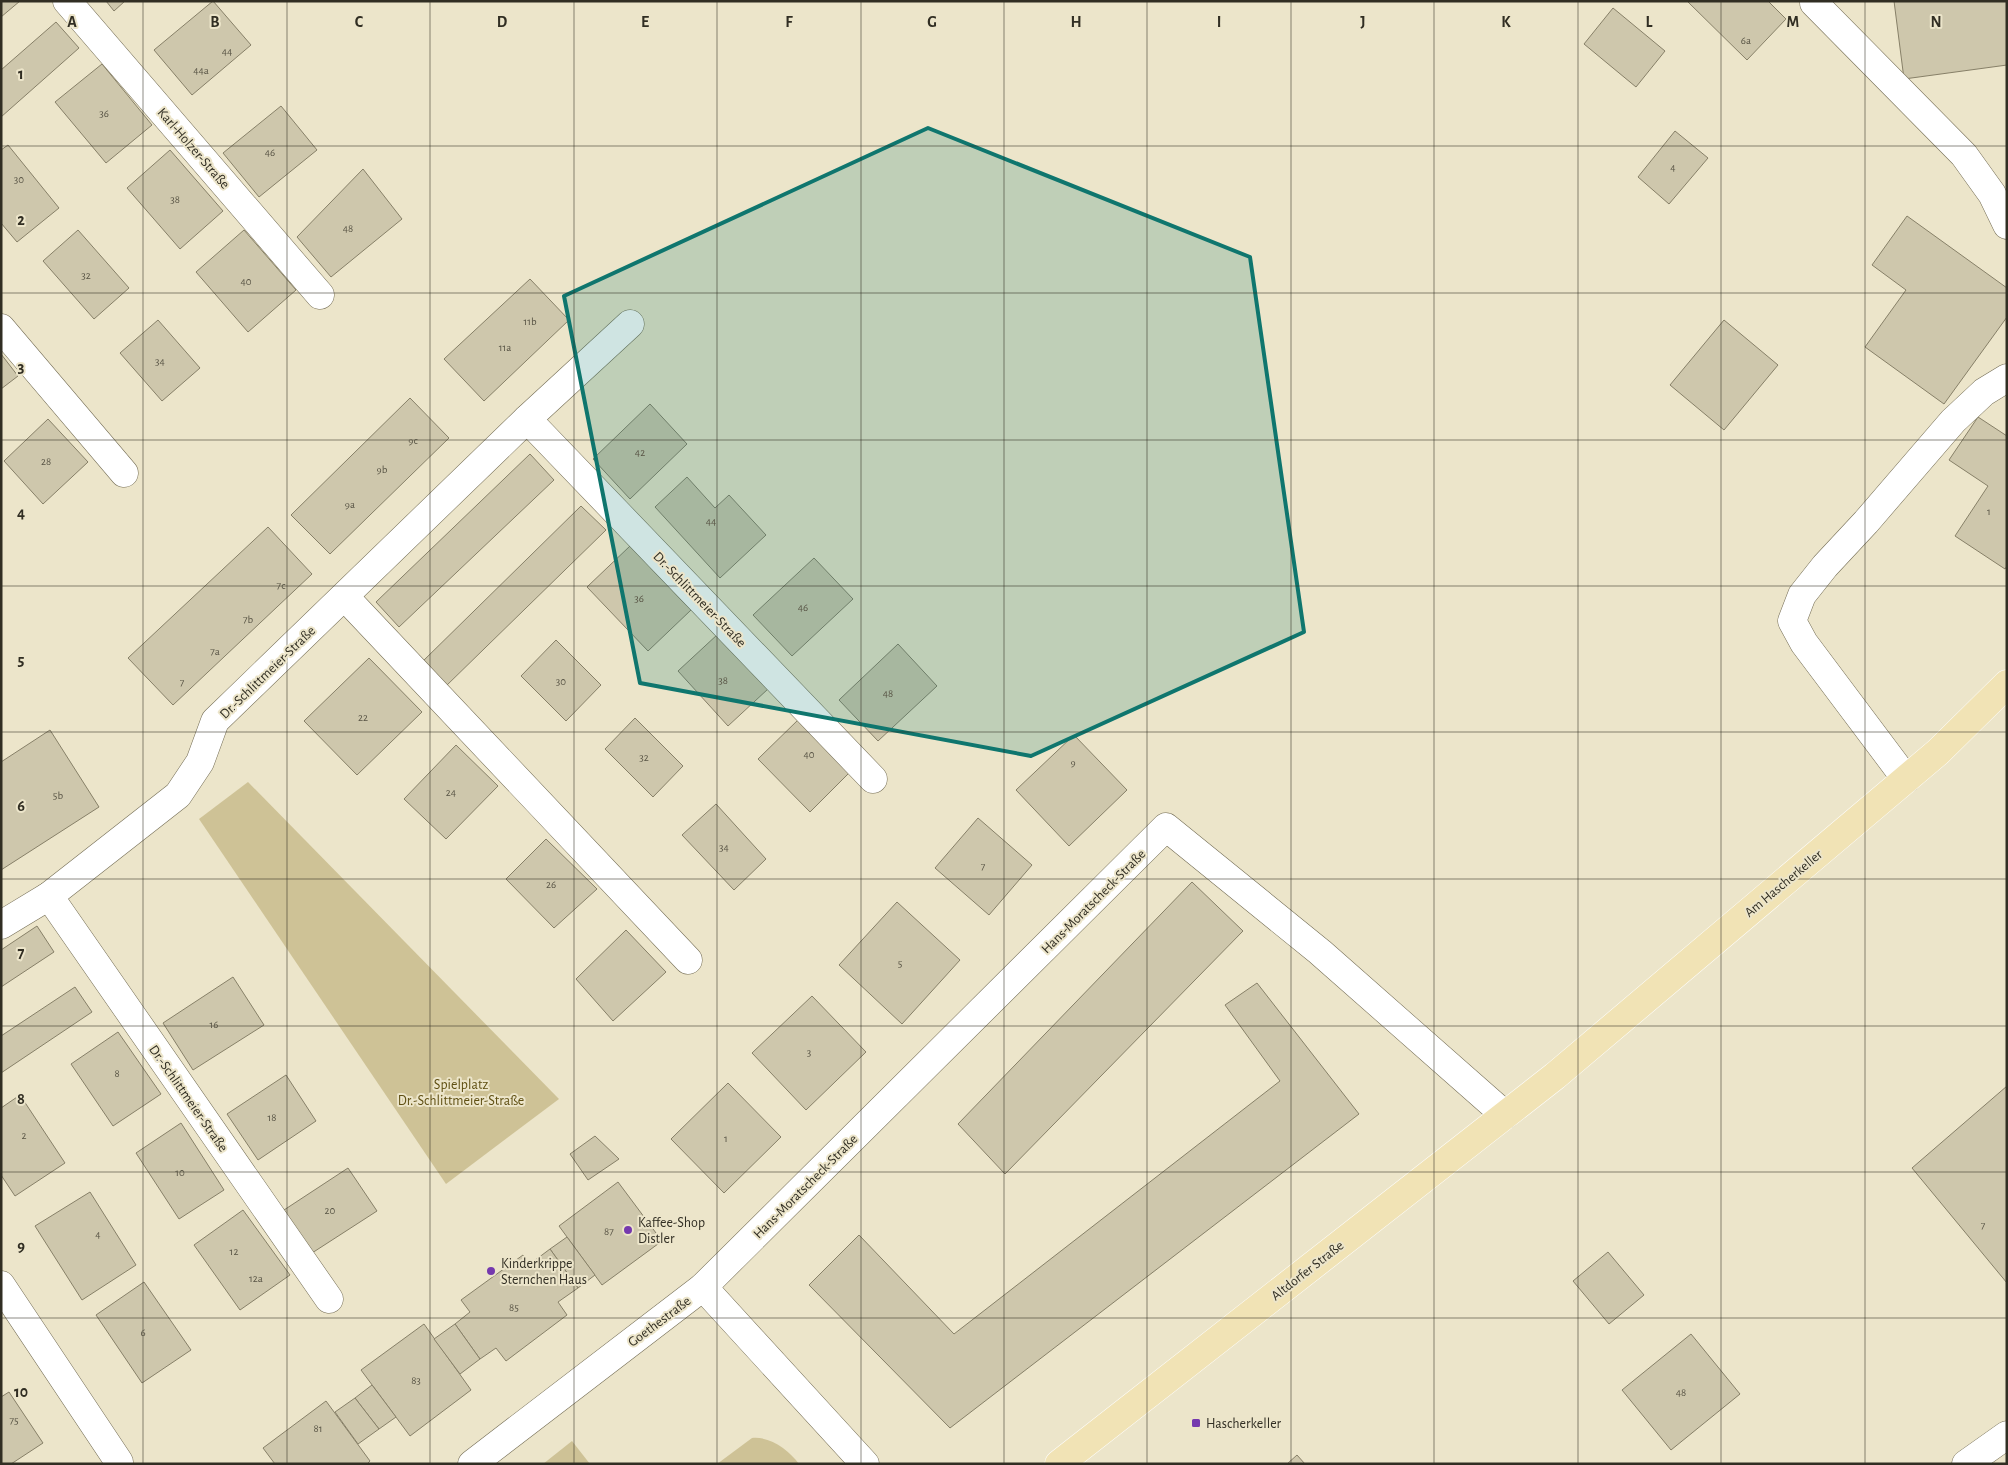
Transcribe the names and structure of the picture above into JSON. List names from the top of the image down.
{
  "streets": {
    "main road": ["Am Hascherkeller", "Altdorfer Straße"],
    "street": [
      "Karl-Holzer-Straße",
      "Dr.-Schlittmeier-Straße",
      "Hans-Moratscheck-Straße",
      "Goethestraße"
    ]
  },
  "crossings": [
    ["Am Hascherkeller", "Altdorfer Straße"],
    ["Hans-Moratscheck-Straße", "Altdorfer Straße"],
    ["Hans-Moratscheck-Straße", "Goethestraße"]
  ],
  "parks": ["Spielplatz Dr.-Schlittmeier-Straße"],
  "places": {
    "other": ["Kaffee-Shop Distler", "Kinderkrippe Sternchen Haus"],
    "transit": ["Hascherkeller"]
  },
  "house_numbers": [
    "6a",
    "44",
    "44a",
    "36",
    "46",
    "4",
    "30",
    "38",
    "48",
    "32",
    "40",
    "11b",
    "11a",
    "34",
    "9c",
    "42",
    "28",
    "9b",
    "9a",
    "1",
    "44",
    "7c",
    "36",
    "46",
    "7b",
    "7a",
    "38",
    "30",
    "7",
    "48",
    "22",
    "40",
    "32",
    "9",
    "24",
    "5b",
    "34",
    "7",
    "26",
    "5",
    "16",
    "3",
    "8",
    "18",
    "2",
    "1",
    "10",
    "20",
    "7",
    "87",
    "4",
    "12",
    "12a",
    "85",
    "6",
    "83",
    "48",
    "75",
    "81"
  ],
  "grid": {
    "columns": [
      "A",
      "B",
      "C",
      "D",
      "E",
      "F",
      "G",
      "H",
      "I",
      "J",
      "K",
      "L",
      "M",
      "N"
    ],
    "rows": [
      "1",
      "2",
      "3",
      "4",
      "5",
      "6",
      "7",
      "8",
      "9",
      "10"
    ]
  }
}
